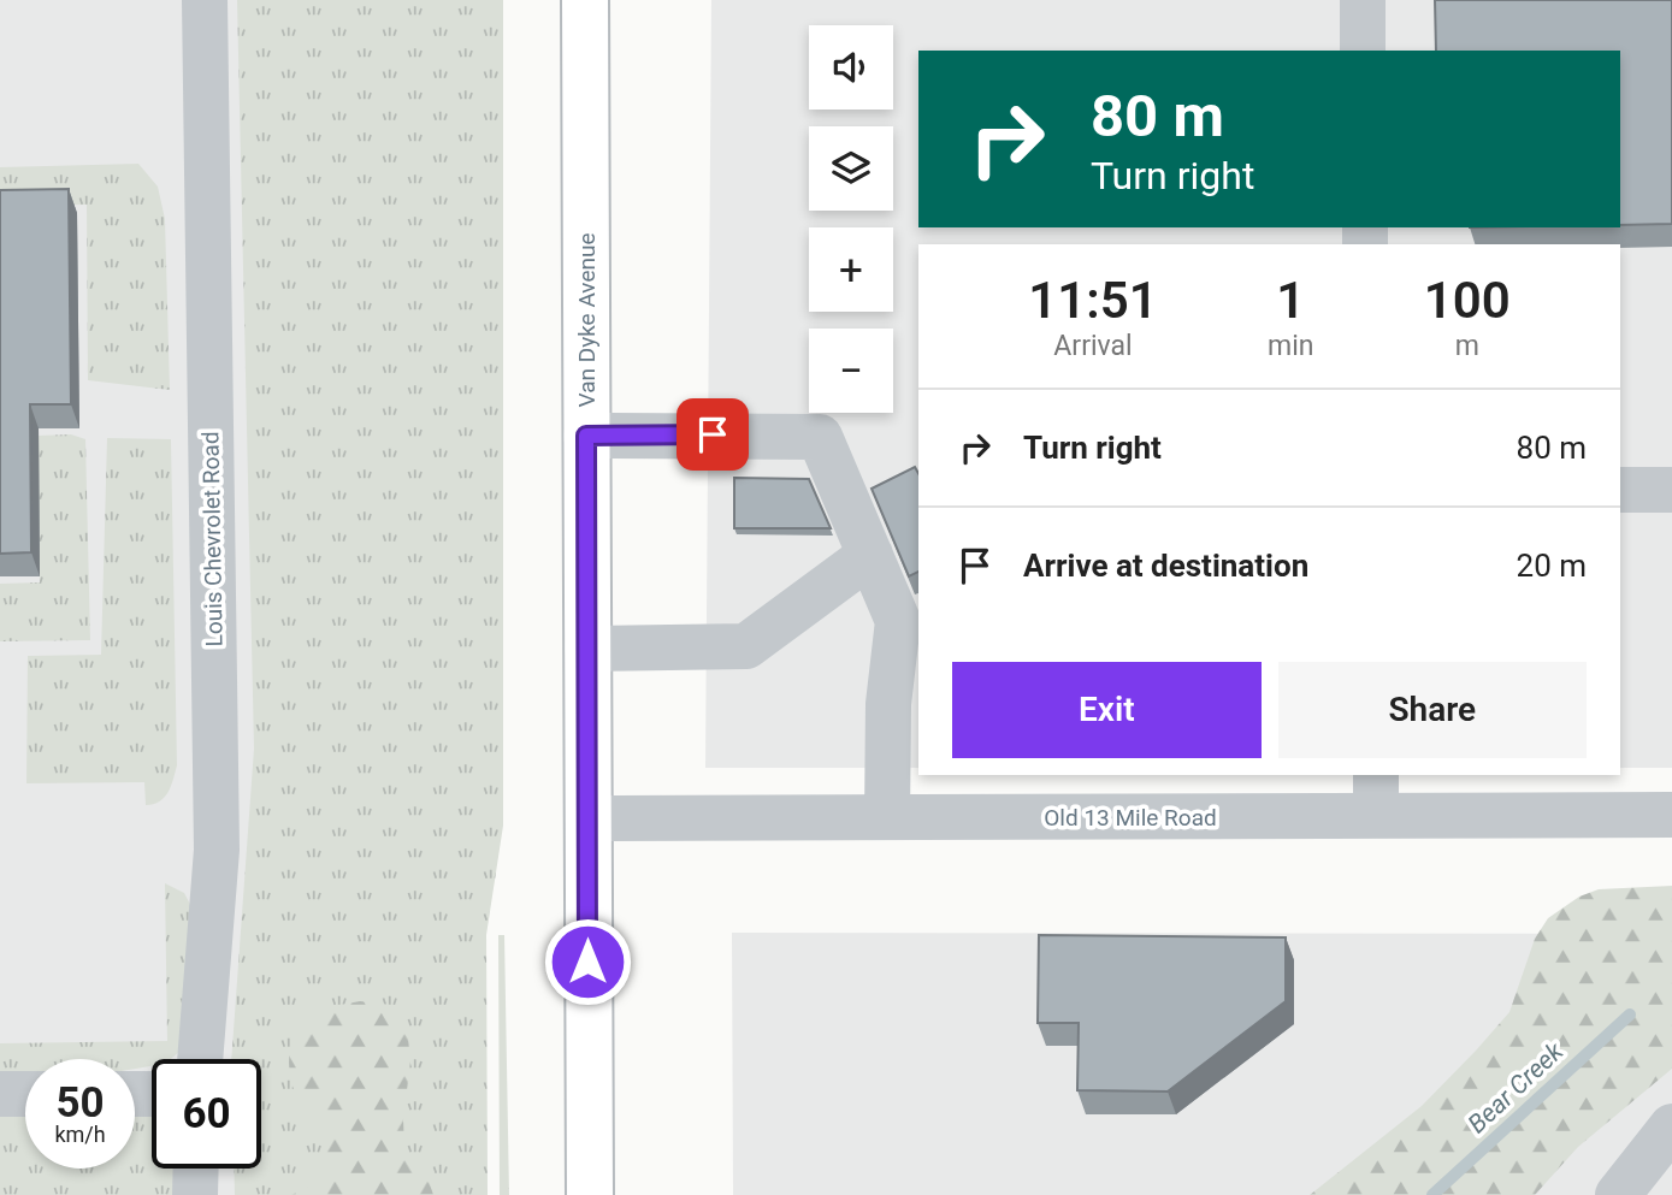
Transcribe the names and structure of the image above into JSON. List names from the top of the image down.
{
  "streets": {
    "main road": ["Van Dyke Avenue"],
    "street": ["Louis Chevrolet Road", "Old 13 Mile Road"]
  },
  "crossings": [
    ["Van Dyke Avenue", "Old 13 Mile Road"]
  ],
  "water": ["Bear Creek"],
  "page": {
    "map_buttons": ["+", "−"],
    "turn": ["80 m", "Turn right"],
    "eta": [
      "11:51",
      "Arrival",
      "1",
      "min",
      "100",
      "m"
    ],
    "list": [
      {
        "name": "Turn right",
        "value": "80 m"
      },
      {
        "name": "Arrive at destination",
        "value": "20 m"
      }
    ],
    "buttons": ["Exit", "Share"],
    "speed": "50 km/h",
    "limit": "60"
  }
}
